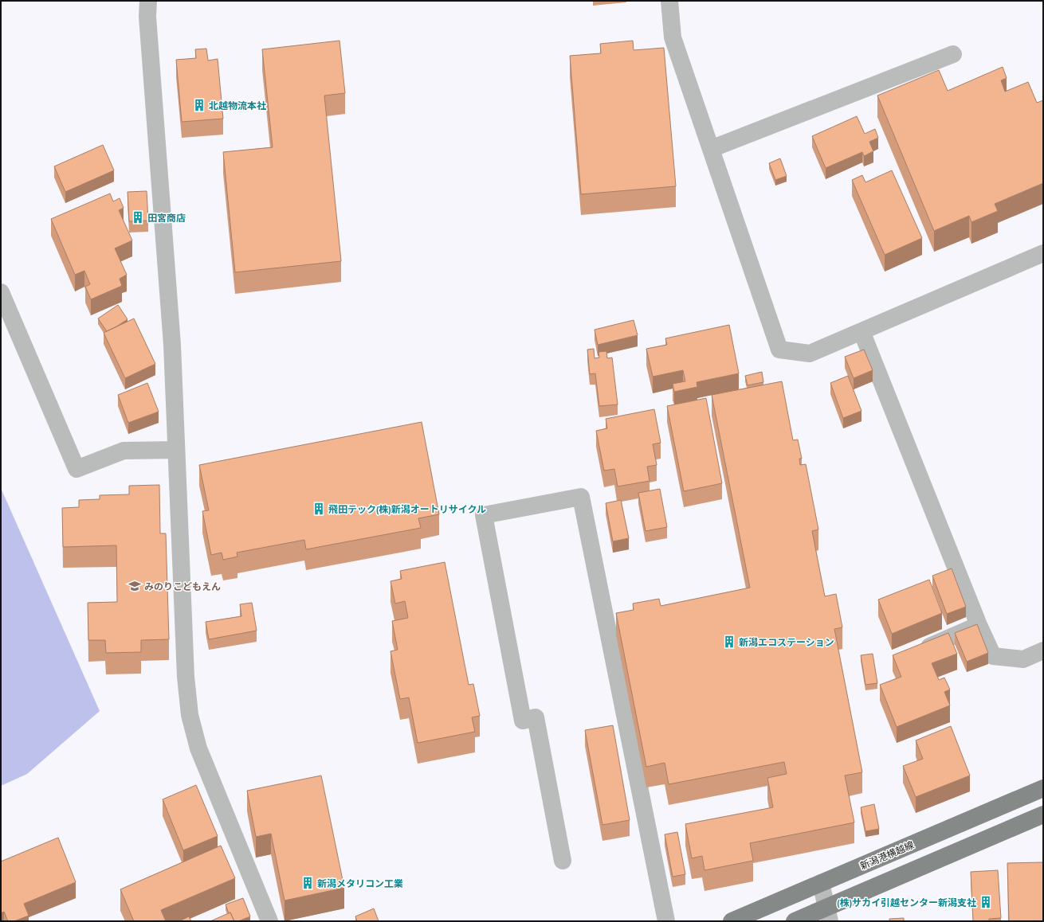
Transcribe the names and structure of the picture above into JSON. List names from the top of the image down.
{
  "streets": {
    "main road": ["新潟港横越線"]
  },
  "places": {
    "building": [
      "北越物流本社",
      "田宮商店",
      "飛田テック(株)新潟オートリサイクル",
      "新潟エコステーション",
      "新潟メタリコン工業",
      "(株)サカイ引越センター新潟支社"
    ],
    "school or university": ["みのりこどもえん"]
  }
}
